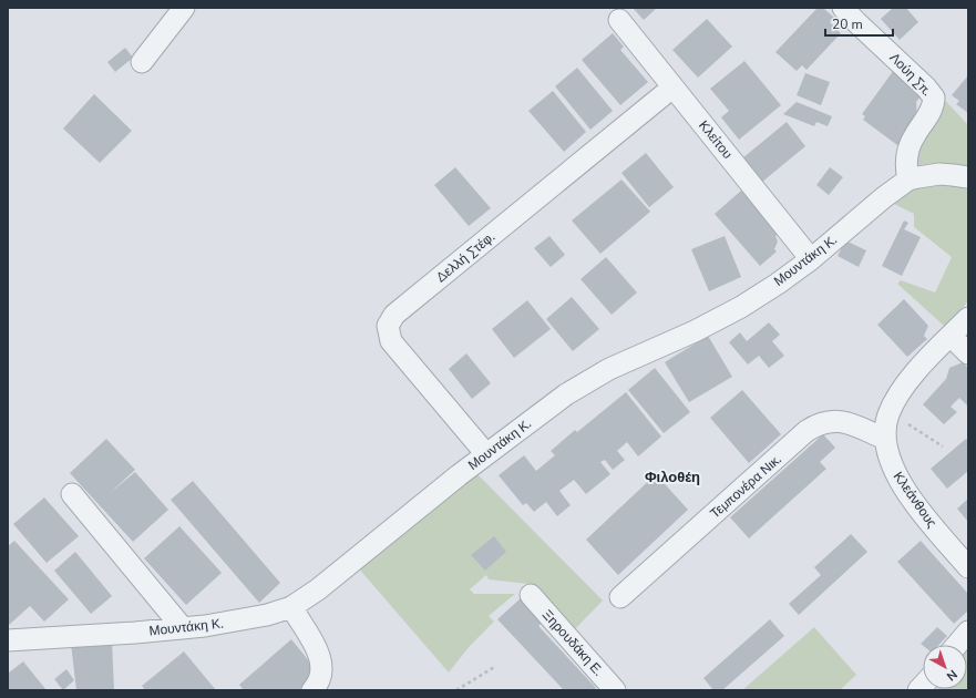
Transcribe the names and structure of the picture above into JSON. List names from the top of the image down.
{
  "streets": {
    "street": [
      "Λούη Σπ.",
      "Κλείτου",
      "Δελλή Στέφ.",
      "Μουντάκη Κ.",
      "Τεμπονέρα Νικ.",
      "Κλεάνθους",
      "Ξηρουδάκη Ε."
    ]
  },
  "crossings": [
    ["Λούη Σπ.", "Μουντάκη Κ."],
    ["Κλείτου", "Δελλή Στέφ."],
    ["Κλείτου", "Μουντάκη Κ."],
    ["Δελλή Στέφ.", "Μουντάκη Κ."],
    ["Τεμπονέρα Νικ.", "Κλεάνθους"]
  ],
  "districts": ["Φιλοθέη"],
  "scale_bar": "20 m",
  "north": "bottom right"
}
